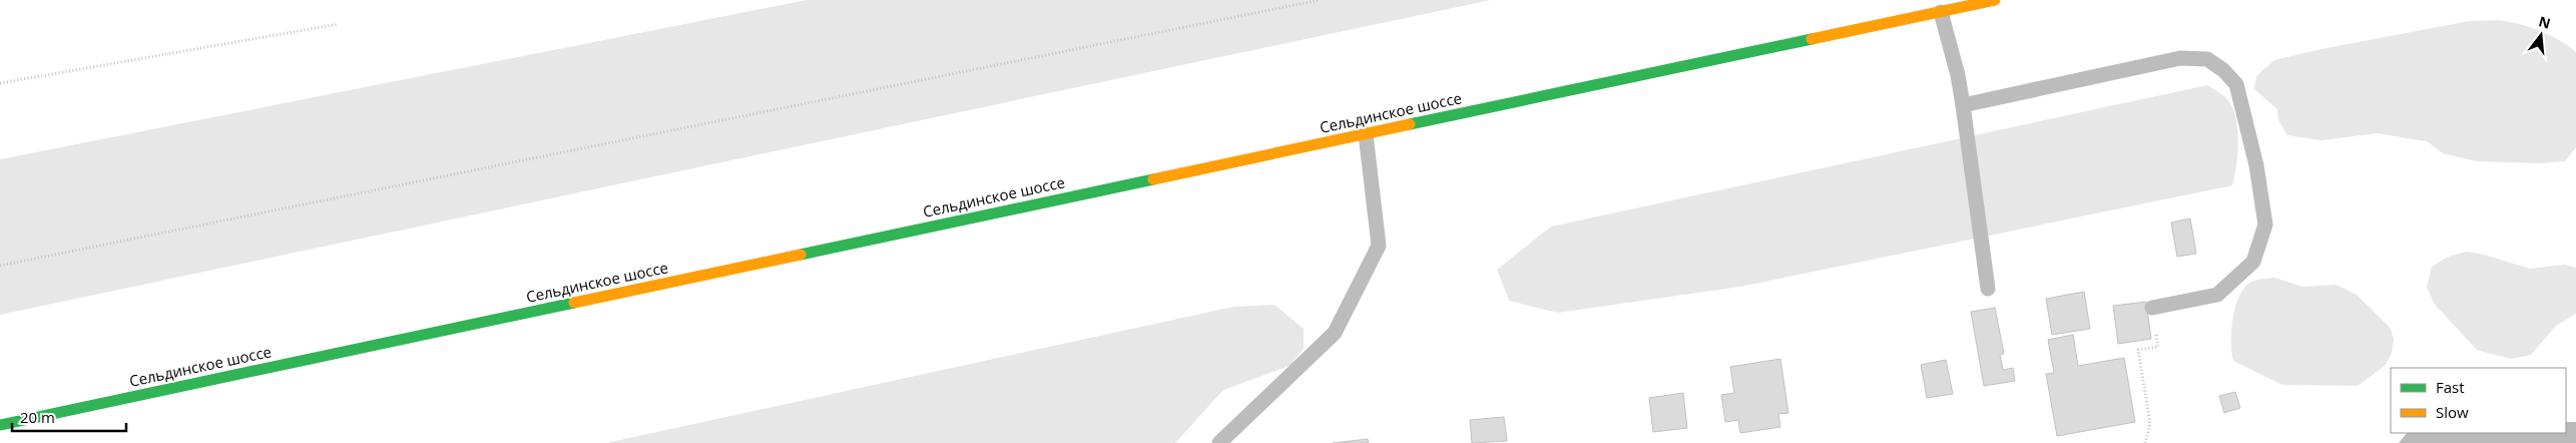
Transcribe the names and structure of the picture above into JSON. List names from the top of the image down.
{
  "streets": {
    "main road": ["Сельдинское шоссе"]
  },
  "legend": ["Fast", "Slow"],
  "scale_bar": "20 m",
  "north": "top"
}
